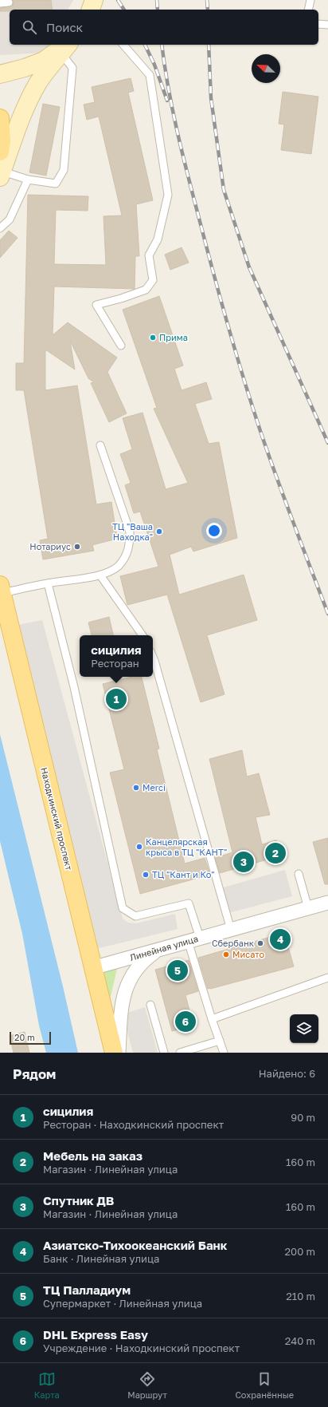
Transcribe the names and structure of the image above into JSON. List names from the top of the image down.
{
  "streets": {
    "main road": ["Находкинский проспект"],
    "street": ["Линейная улица"]
  },
  "crossings": [
    ["Находкинский проспект", "Линейная улица"]
  ],
  "places": [
    "Прима",
    "ТЦ \"Ваша Находка\"",
    "Нотариус",
    "Merci",
    "Канцелярская крыса в ТЦ \"КАНТ\"",
    "ТЦ \"Кант и Ко\"",
    "Сбербанк",
    "Мисато"
  ],
  "scale_bar": "20 m",
  "north": "top left",
  "page": {
    "search": "Поиск",
    "popup": ["сицилия", "Ресторан"],
    "pins": [
      "1",
      "2",
      "3",
      "4",
      "5",
      "6"
    ],
    "scale": "20 m",
    "heading": ["Рядом", "Найдено: 6"],
    "list": [
      {
        "mark": "1",
        "name": "сицилия",
        "note": "Ресторан · Находкинский проспект",
        "value": "90 m"
      },
      {
        "mark": "2",
        "name": "Мебель на заказ",
        "note": "Магазин · Линейная улица",
        "value": "160 m"
      },
      {
        "mark": "3",
        "name": "Спутник ДВ",
        "note": "Магазин · Линейная улица",
        "value": "160 m"
      },
      {
        "mark": "4",
        "name": "Азиатско-Тихоокеанский Банк",
        "note": "Банк · Линейная улица",
        "value": "200 m"
      },
      {
        "mark": "5",
        "name": "ТЦ Палладиум",
        "note": "Супермаркет · Линейная улица",
        "value": "210 m"
      },
      {
        "mark": "6",
        "name": "DHL Express Easy",
        "note": "Учреждение · Находкинский проспект",
        "value": "240 m"
      }
    ],
    "nav": ["Карта", "Маршрут", "Сохранённые"]
  }
}
